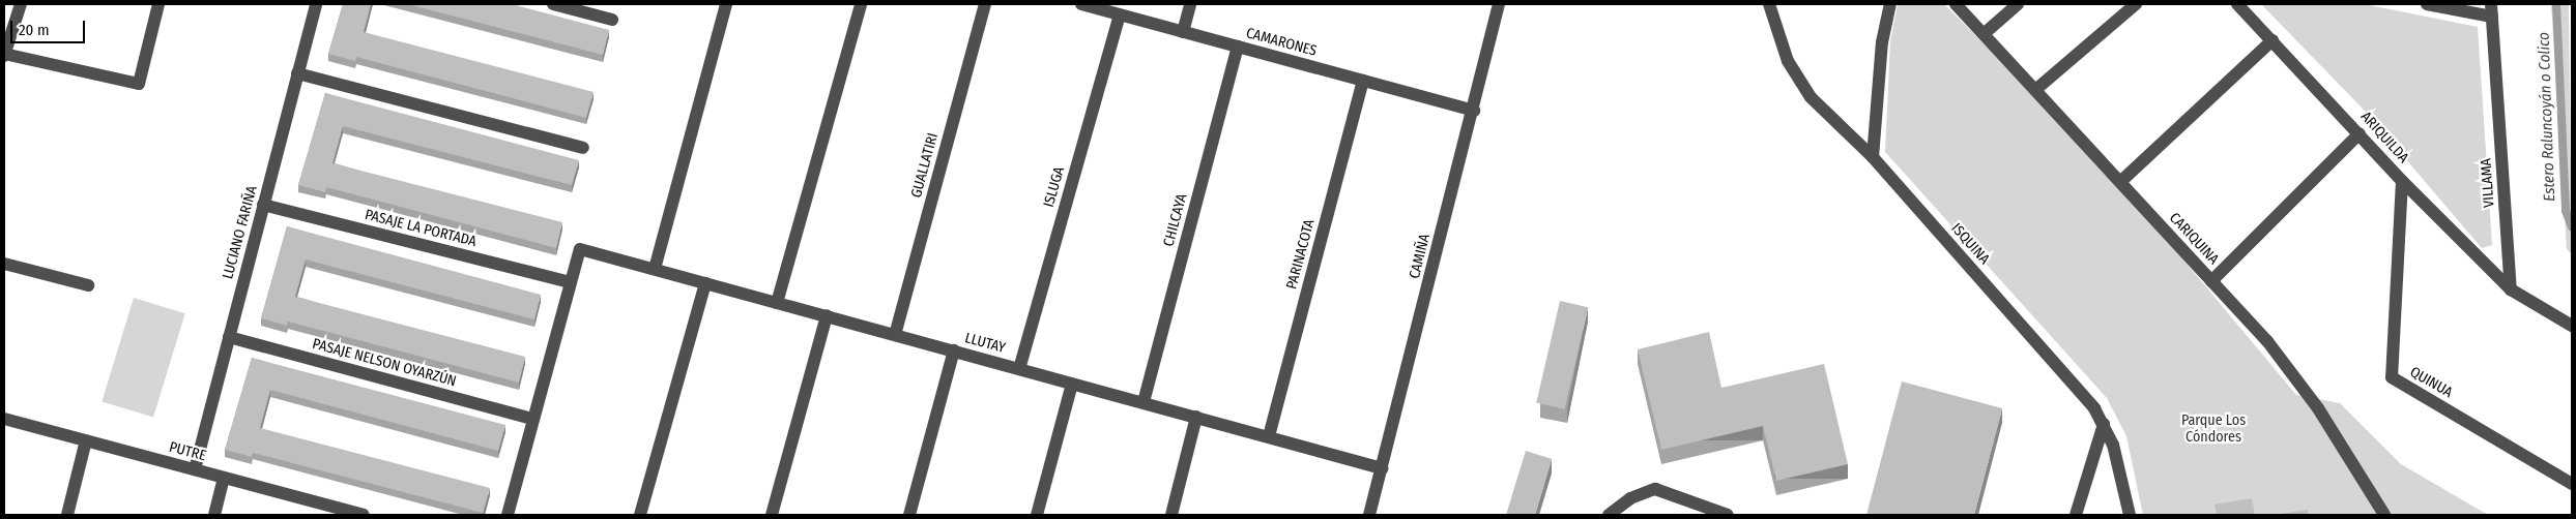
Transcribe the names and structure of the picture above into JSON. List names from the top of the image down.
{
  "streets": {
    "street": [
      "CAMARONES",
      "ARIQUILDA",
      "GUALLATIRI",
      "VILLAMA",
      "ISLUGA",
      "CHILCAYA",
      "PASAJE LA PORTADA",
      "LUCIANO FARIÑA",
      "CARIQUINA",
      "ISQUINA",
      "PARINACOTA",
      "CAMIÑA",
      "LLUTAY",
      "PASAJE NELSON OYARZÚN",
      "QUINUA",
      "PUTRE"
    ]
  },
  "crossings": [
    ["CAMARONES", "ISLUGA"],
    ["CAMARONES", "CHILCAYA"],
    ["CAMARONES", "PARINACOTA"],
    ["CAMARONES", "CAMIÑA"],
    ["ARIQUILDA", "VILLAMA"],
    ["ARIQUILDA", "QUINUA"],
    ["GUALLATIRI", "LLUTAY"],
    ["ISLUGA", "LLUTAY"],
    ["CHILCAYA", "LLUTAY"],
    ["PASAJE LA PORTADA", "LUCIANO FARIÑA"],
    ["PASAJE LA PORTADA", "LLUTAY"],
    ["LUCIANO FARIÑA", "PASAJE NELSON OYARZÚN"],
    ["LUCIANO FARIÑA", "PUTRE"],
    ["PARINACOTA", "LLUTAY"],
    ["CAMIÑA", "LLUTAY"]
  ],
  "water": ["Estero Raluncoyán o Colico"],
  "parks": ["Parque Los Cóndores"],
  "scale_bar": "20 m"
}
